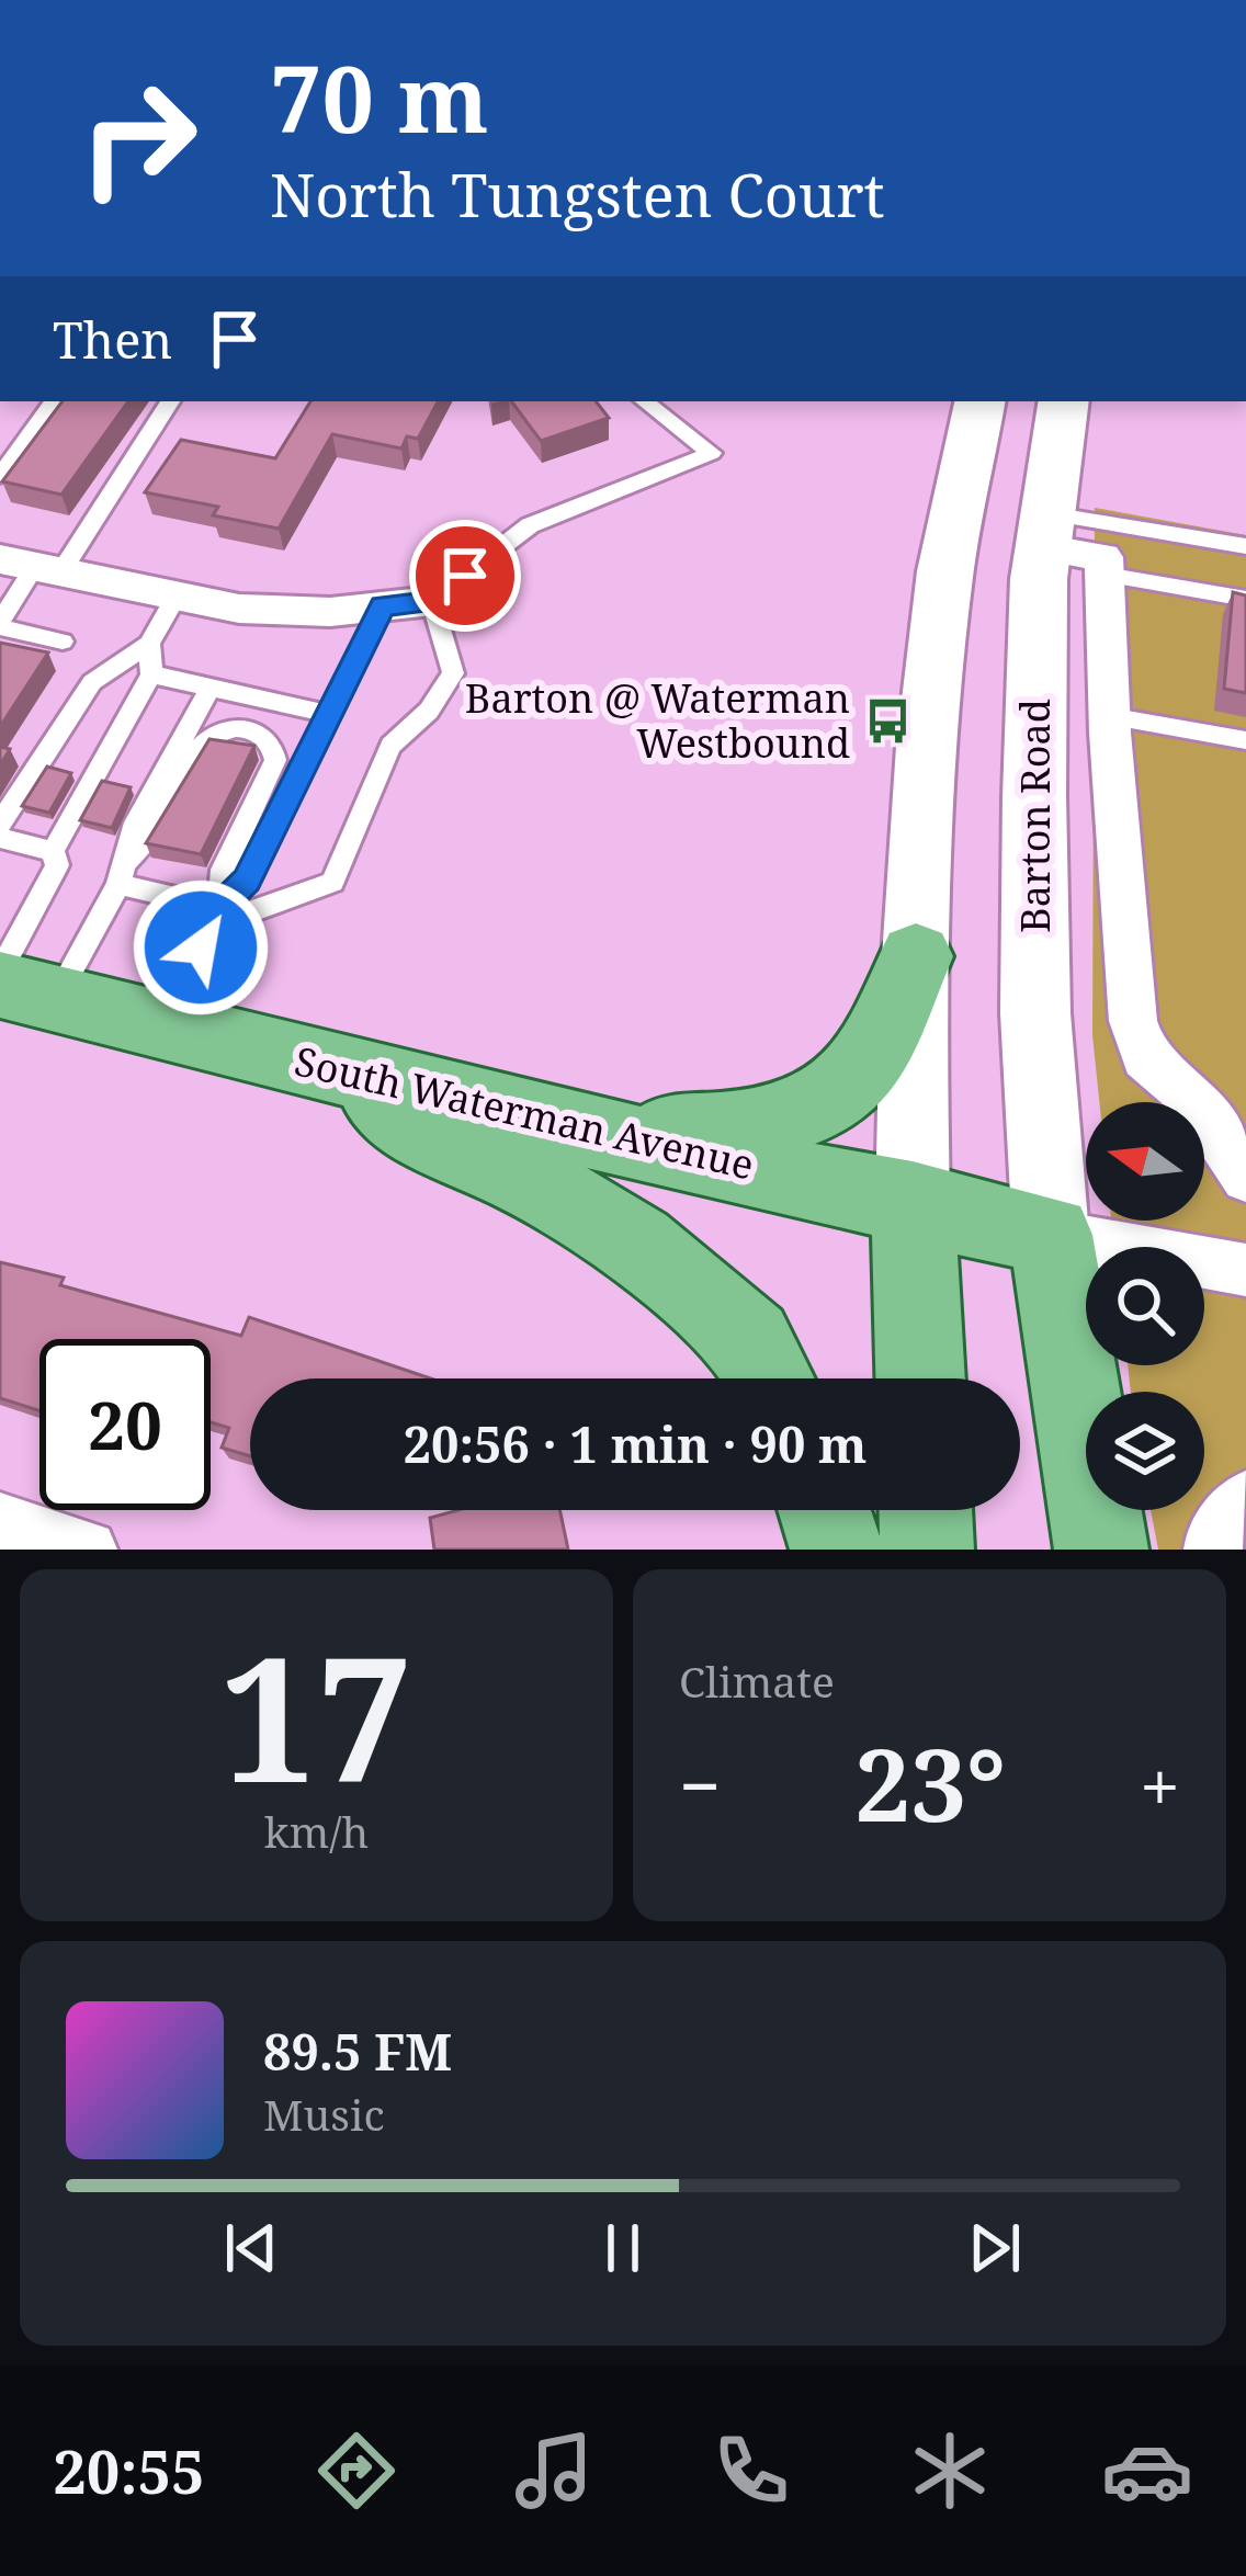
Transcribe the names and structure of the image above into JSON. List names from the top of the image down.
{
  "streets": {
    "main road": ["Barton Road", "South Waterman Avenue"]
  },
  "crossings": [
    ["Barton Road", "South Waterman Avenue"]
  ],
  "places": {
    "bus stop": ["Barton @ Waterman Westbound"]
  },
  "north": "left",
  "page": {
    "turn": ["70 m", "North Tungsten Court"],
    "then": "Then",
    "limit": "20",
    "trip": "20:56 · 1 min · 90 m",
    "tile": [
      ["17", "km/h"],
      "Climate"
    ],
    "heat": ["−", "23°", "+"],
    "song": ["89.5 FM", "Music"],
    "tabs": "20:55"
  }
}
